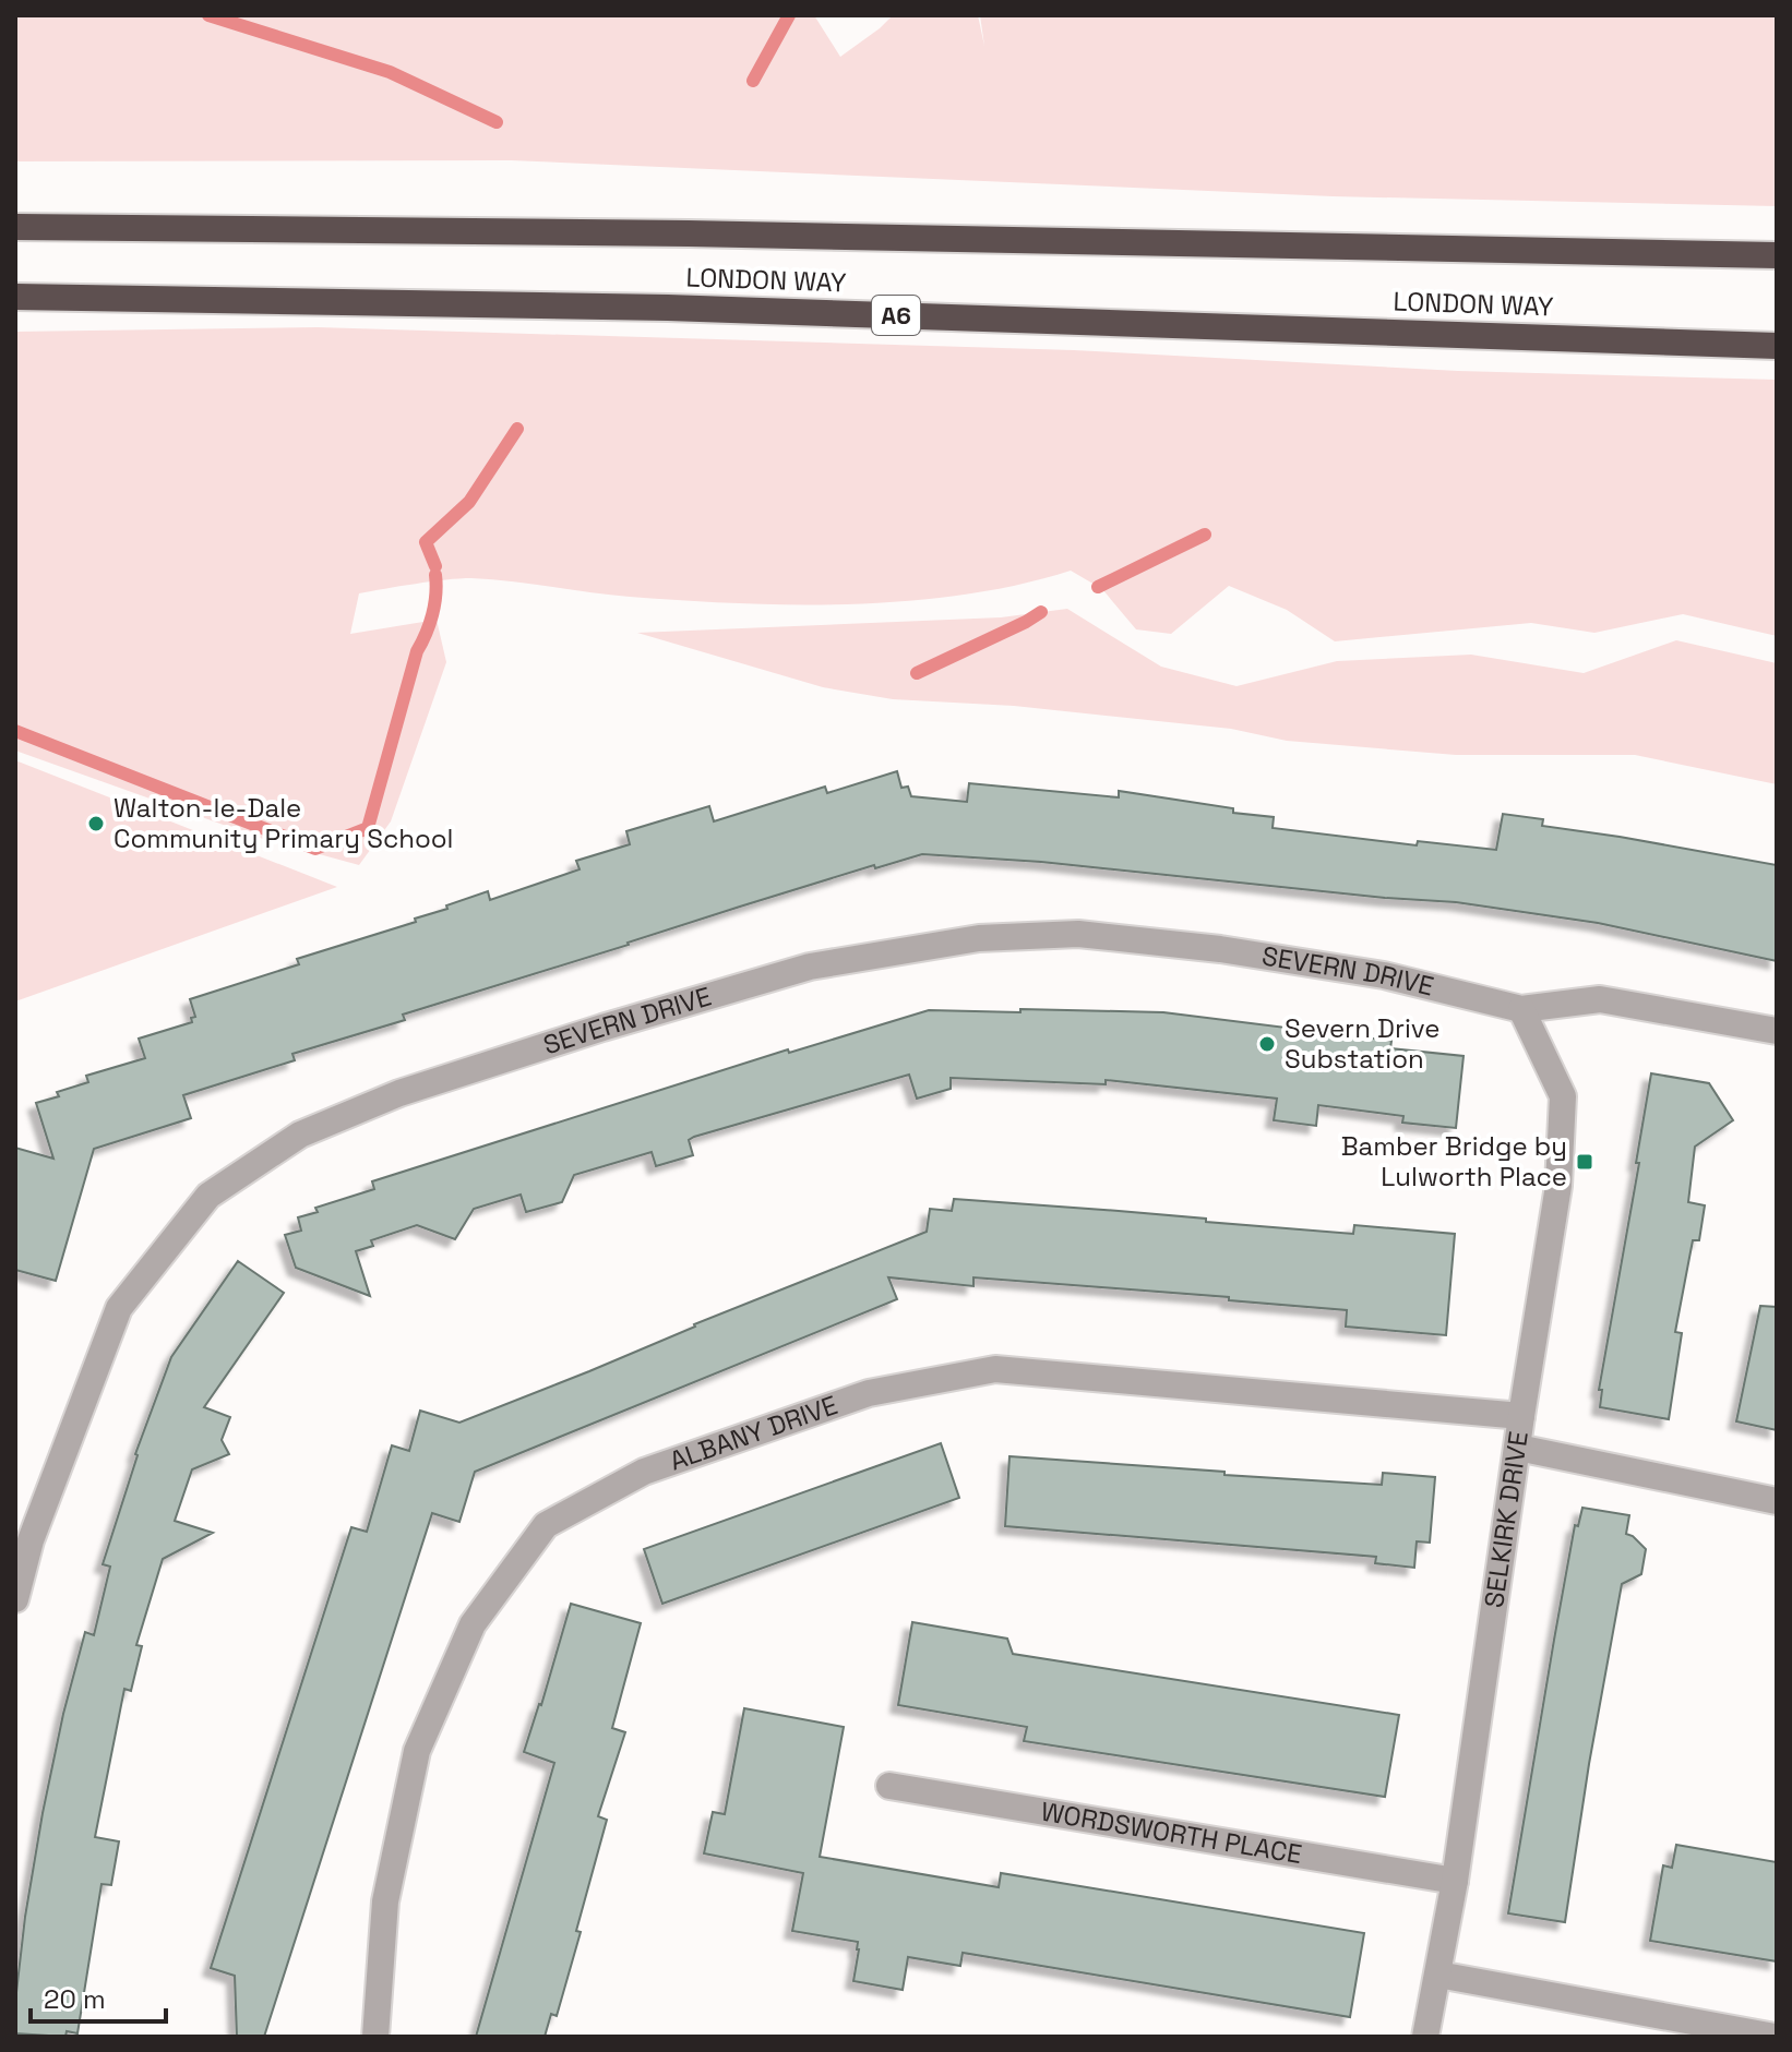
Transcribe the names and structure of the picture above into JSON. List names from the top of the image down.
{
  "streets": {
    "highway": ["LONDON WAY", "A6"],
    "street": [
      "SEVERN DRIVE",
      "ALBANY DRIVE",
      "SELKIRK DRIVE",
      "WORDSWORTH PLACE"
    ]
  },
  "crossings": [
    ["SEVERN DRIVE", "SELKIRK DRIVE"],
    ["ALBANY DRIVE", "SELKIRK DRIVE"],
    ["SELKIRK DRIVE", "WORDSWORTH PLACE"]
  ],
  "places": {
    "other": ["Walton-le-Dale Community Primary School", "Severn Drive Substation"],
    "transit": ["Bamber Bridge by Lulworth Place"]
  },
  "scale_bar": "20 m"
}
